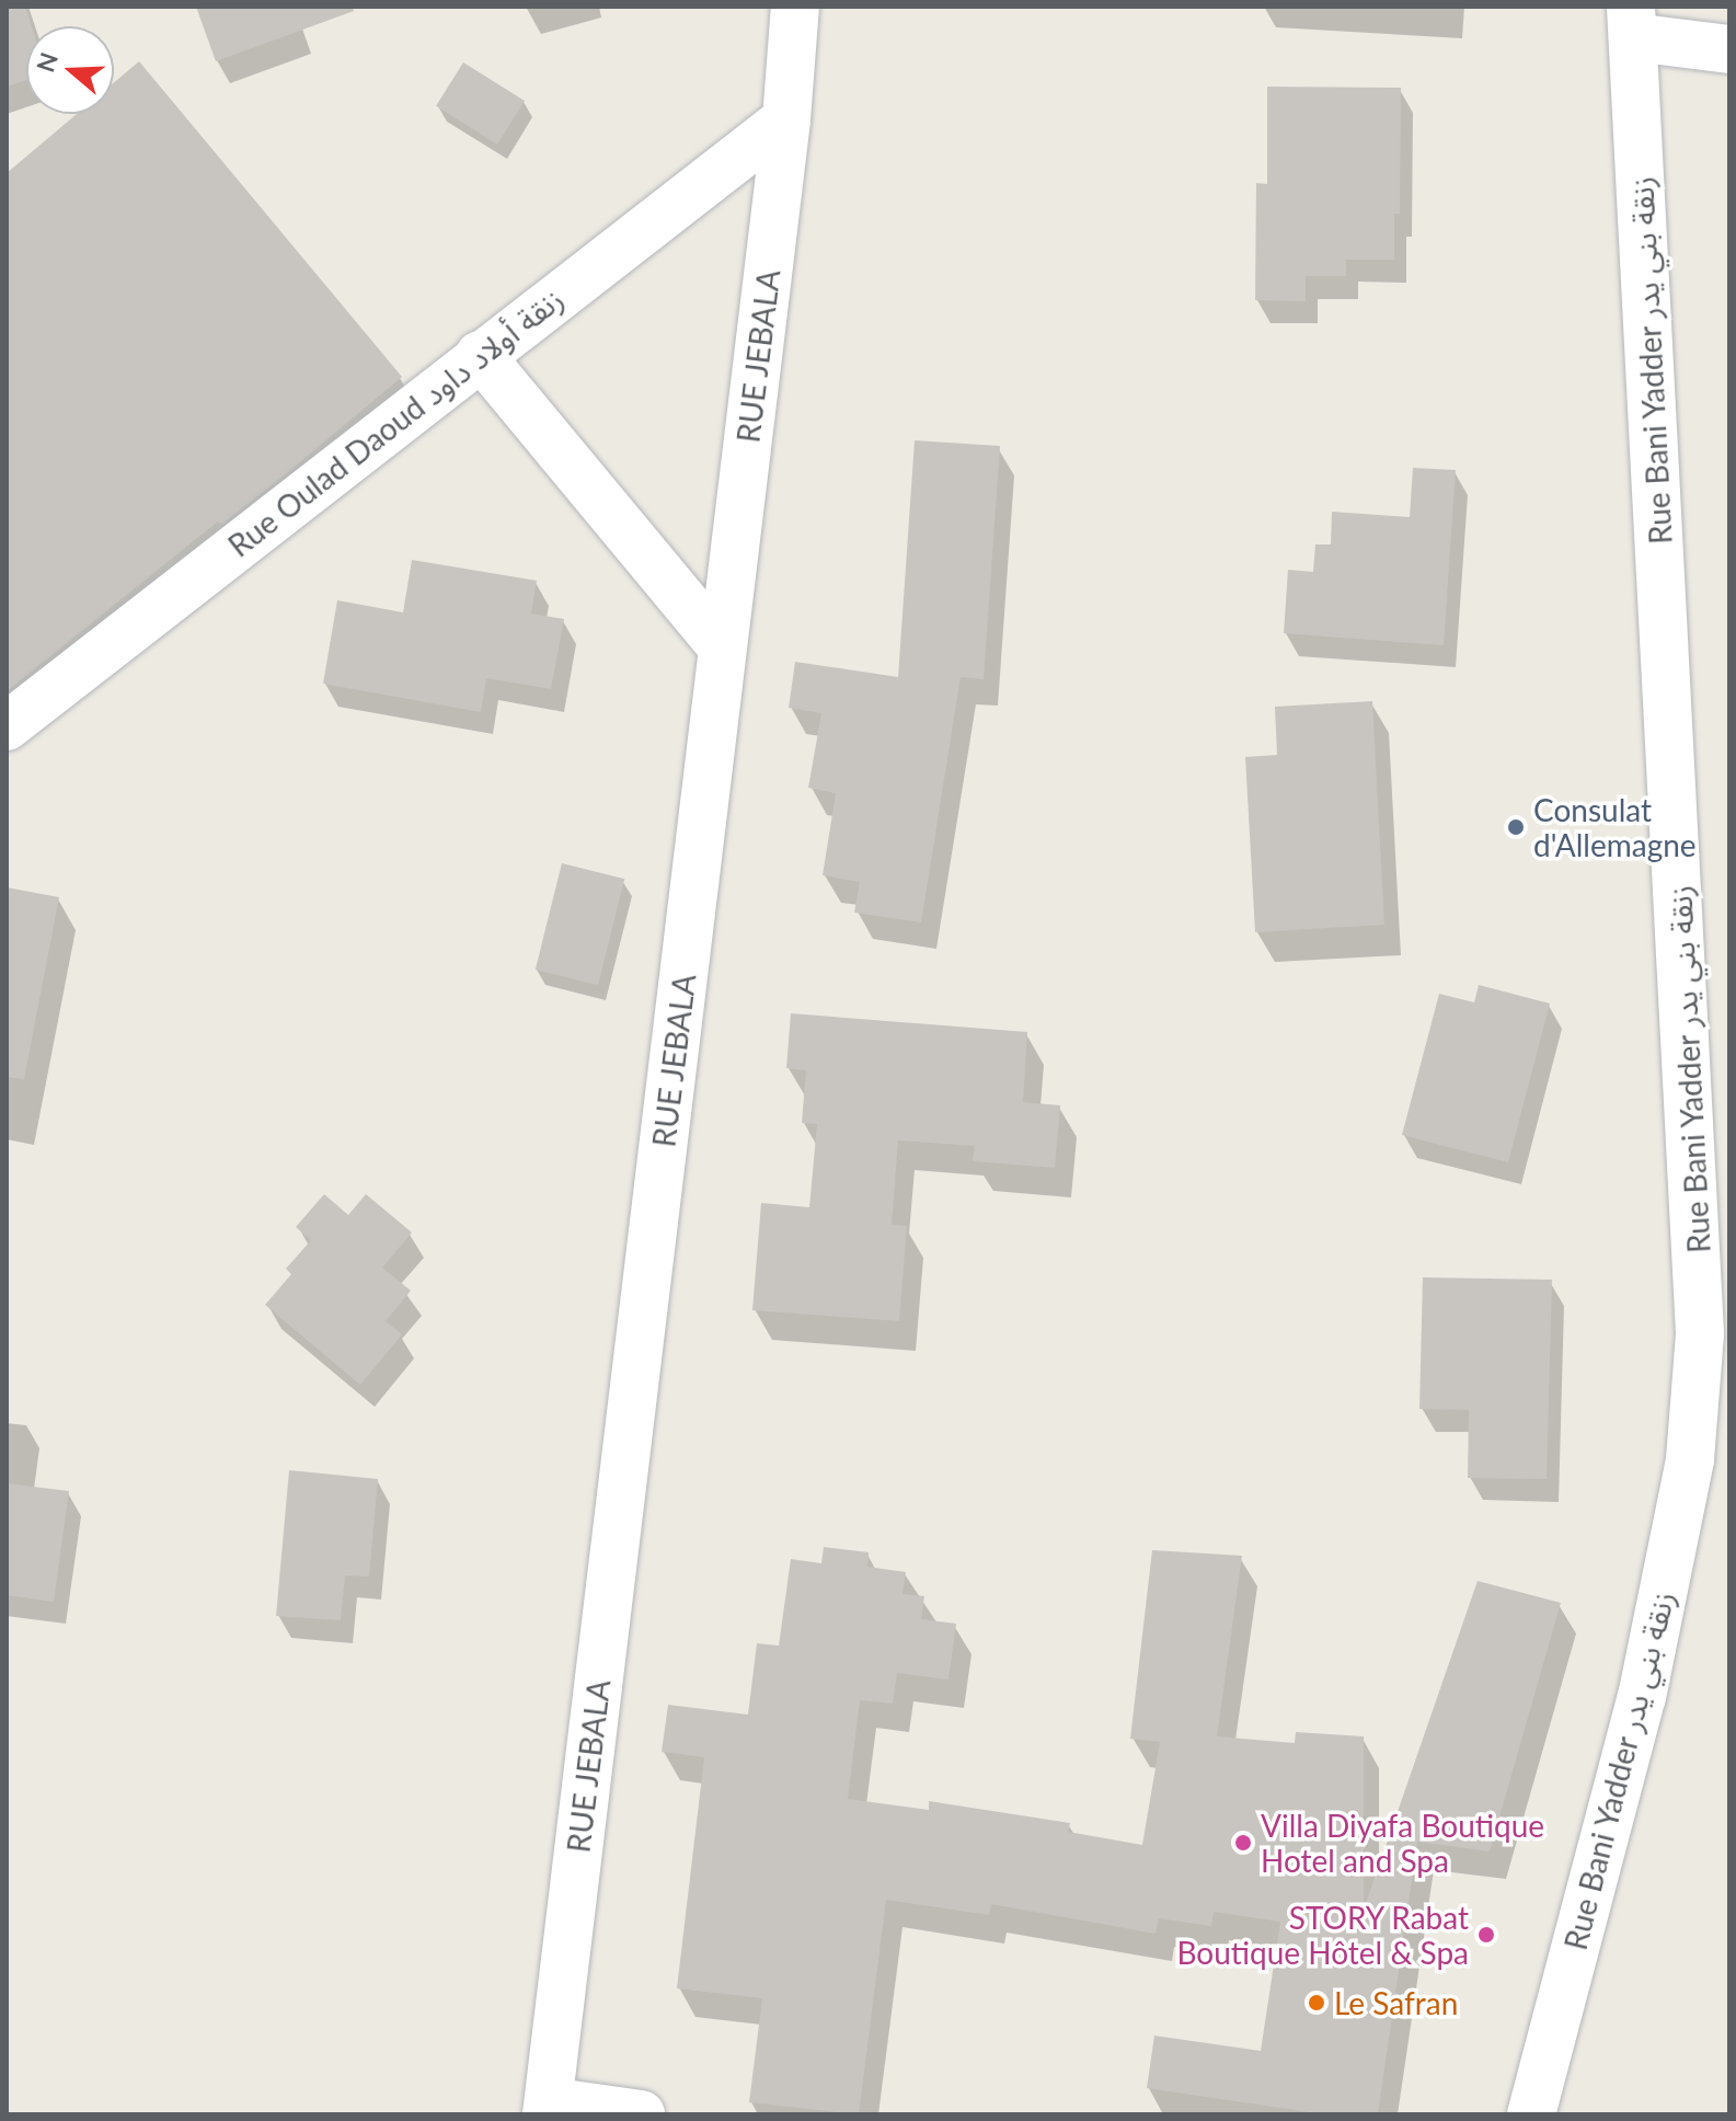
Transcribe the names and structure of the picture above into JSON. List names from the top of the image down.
{
  "streets": {
    "street": ["RUE JEBALA", "Rue Bani Yadder زنقة بني يدر", "Rue Oulad Daoud زنقة أولاد داود"]
  },
  "crossings": [
    ["RUE JEBALA", "Rue Oulad Daoud زنقة أولاد داود"]
  ],
  "places": [
    "Consulat d'Allemagne",
    "Villa Diyafa Boutique Hotel and Spa",
    "STORY Rabat Boutique Hôtel & Spa",
    "Le Safran"
  ],
  "north": "left"
}
